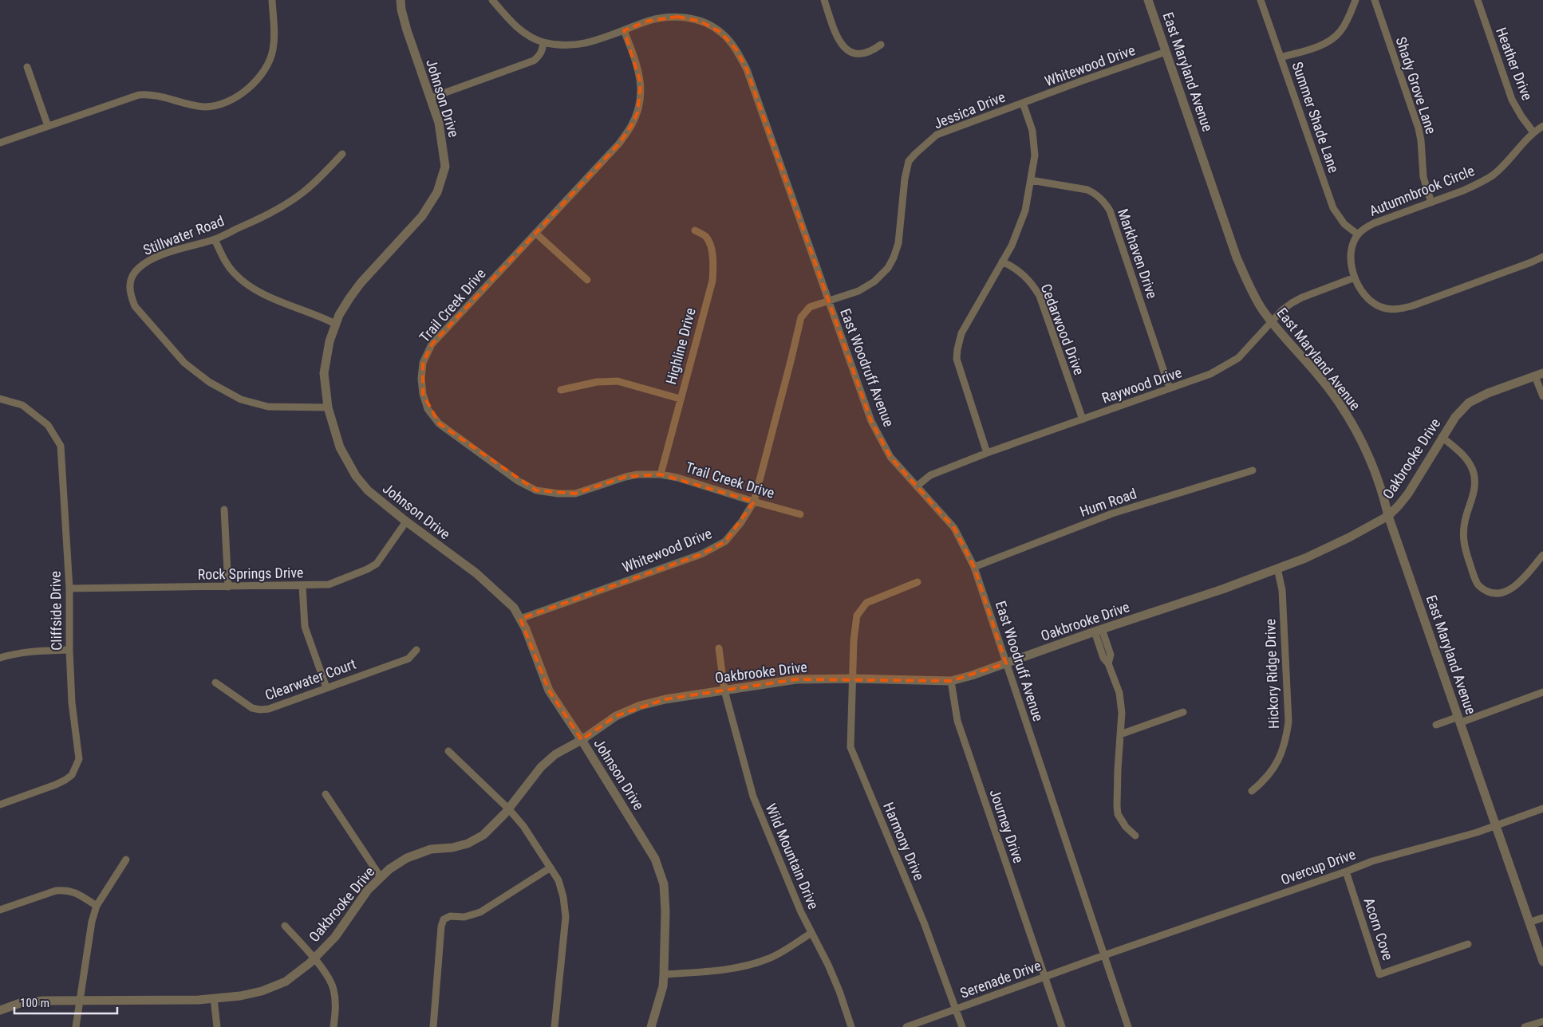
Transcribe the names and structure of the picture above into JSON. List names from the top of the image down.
{
  "streets": {
    "street": [
      "Heather Drive",
      "Whitewood Drive",
      "East Maryland Avenue",
      "Shady Grove Lane",
      "Johnson Drive",
      "Jessica Drive",
      "Summer Shade Lane",
      "Autumnbrook Circle",
      "Stillwater Road",
      "Markhaven Drive",
      "Trail Creek Drive",
      "Cedarwood Drive",
      "Highline Drive",
      "East Woodruff Avenue",
      "Raywood Drive",
      "Oakbrooke Drive",
      "Hum Road",
      "Rock Springs Drive",
      "Cliffside Drive",
      "Hickory Ridge Drive",
      "Clearwater Court",
      "Journey Drive",
      "Harmony Drive",
      "Wild Mountain Drive",
      "Overcup Drive",
      "Acorn Cove",
      "Serenade Drive"
    ]
  },
  "crossings": [
    ["Heather Drive", "Autumnbrook Circle"],
    ["Whitewood Drive", "East Maryland Avenue"],
    ["Whitewood Drive", "Johnson Drive"],
    ["Whitewood Drive", "Jessica Drive"],
    ["Whitewood Drive", "Trail Creek Drive"],
    ["Whitewood Drive", "East Woodruff Avenue"],
    ["East Maryland Avenue", "Raywood Drive"],
    ["East Maryland Avenue", "Oakbrooke Drive"],
    ["East Maryland Avenue", "Overcup Drive"],
    ["Shady Grove Lane", "Autumnbrook Circle"],
    ["Johnson Drive", "Stillwater Road"],
    ["Johnson Drive", "Oakbrooke Drive"],
    ["Johnson Drive", "Rock Springs Drive"],
    ["Jessica Drive", "Markhaven Drive"],
    ["Jessica Drive", "Cedarwood Drive"],
    ["Jessica Drive", "East Woodruff Avenue"],
    ["Jessica Drive", "Raywood Drive"],
    ["Summer Shade Lane", "Autumnbrook Circle"],
    ["Markhaven Drive", "Raywood Drive"],
    ["Trail Creek Drive", "Highline Drive"],
    ["Trail Creek Drive", "East Woodruff Avenue"],
    ["Cedarwood Drive", "Raywood Drive"],
    ["East Woodruff Avenue", "Raywood Drive"],
    ["East Woodruff Avenue", "Oakbrooke Drive"],
    ["East Woodruff Avenue", "Hum Road"],
    ["East Woodruff Avenue", "Overcup Drive"],
    ["East Woodruff Avenue", "Serenade Drive"],
    ["Oakbrooke Drive", "Hickory Ridge Drive"],
    ["Oakbrooke Drive", "Journey Drive"],
    ["Oakbrooke Drive", "Harmony Drive"],
    ["Oakbrooke Drive", "Wild Mountain Drive"],
    ["Rock Springs Drive", "Cliffside Drive"],
    ["Journey Drive", "Serenade Drive"],
    ["Harmony Drive", "Serenade Drive"],
    ["Overcup Drive", "Acorn Cove"],
    ["Overcup Drive", "Serenade Drive"]
  ],
  "scale_bar": "100 m"
}
